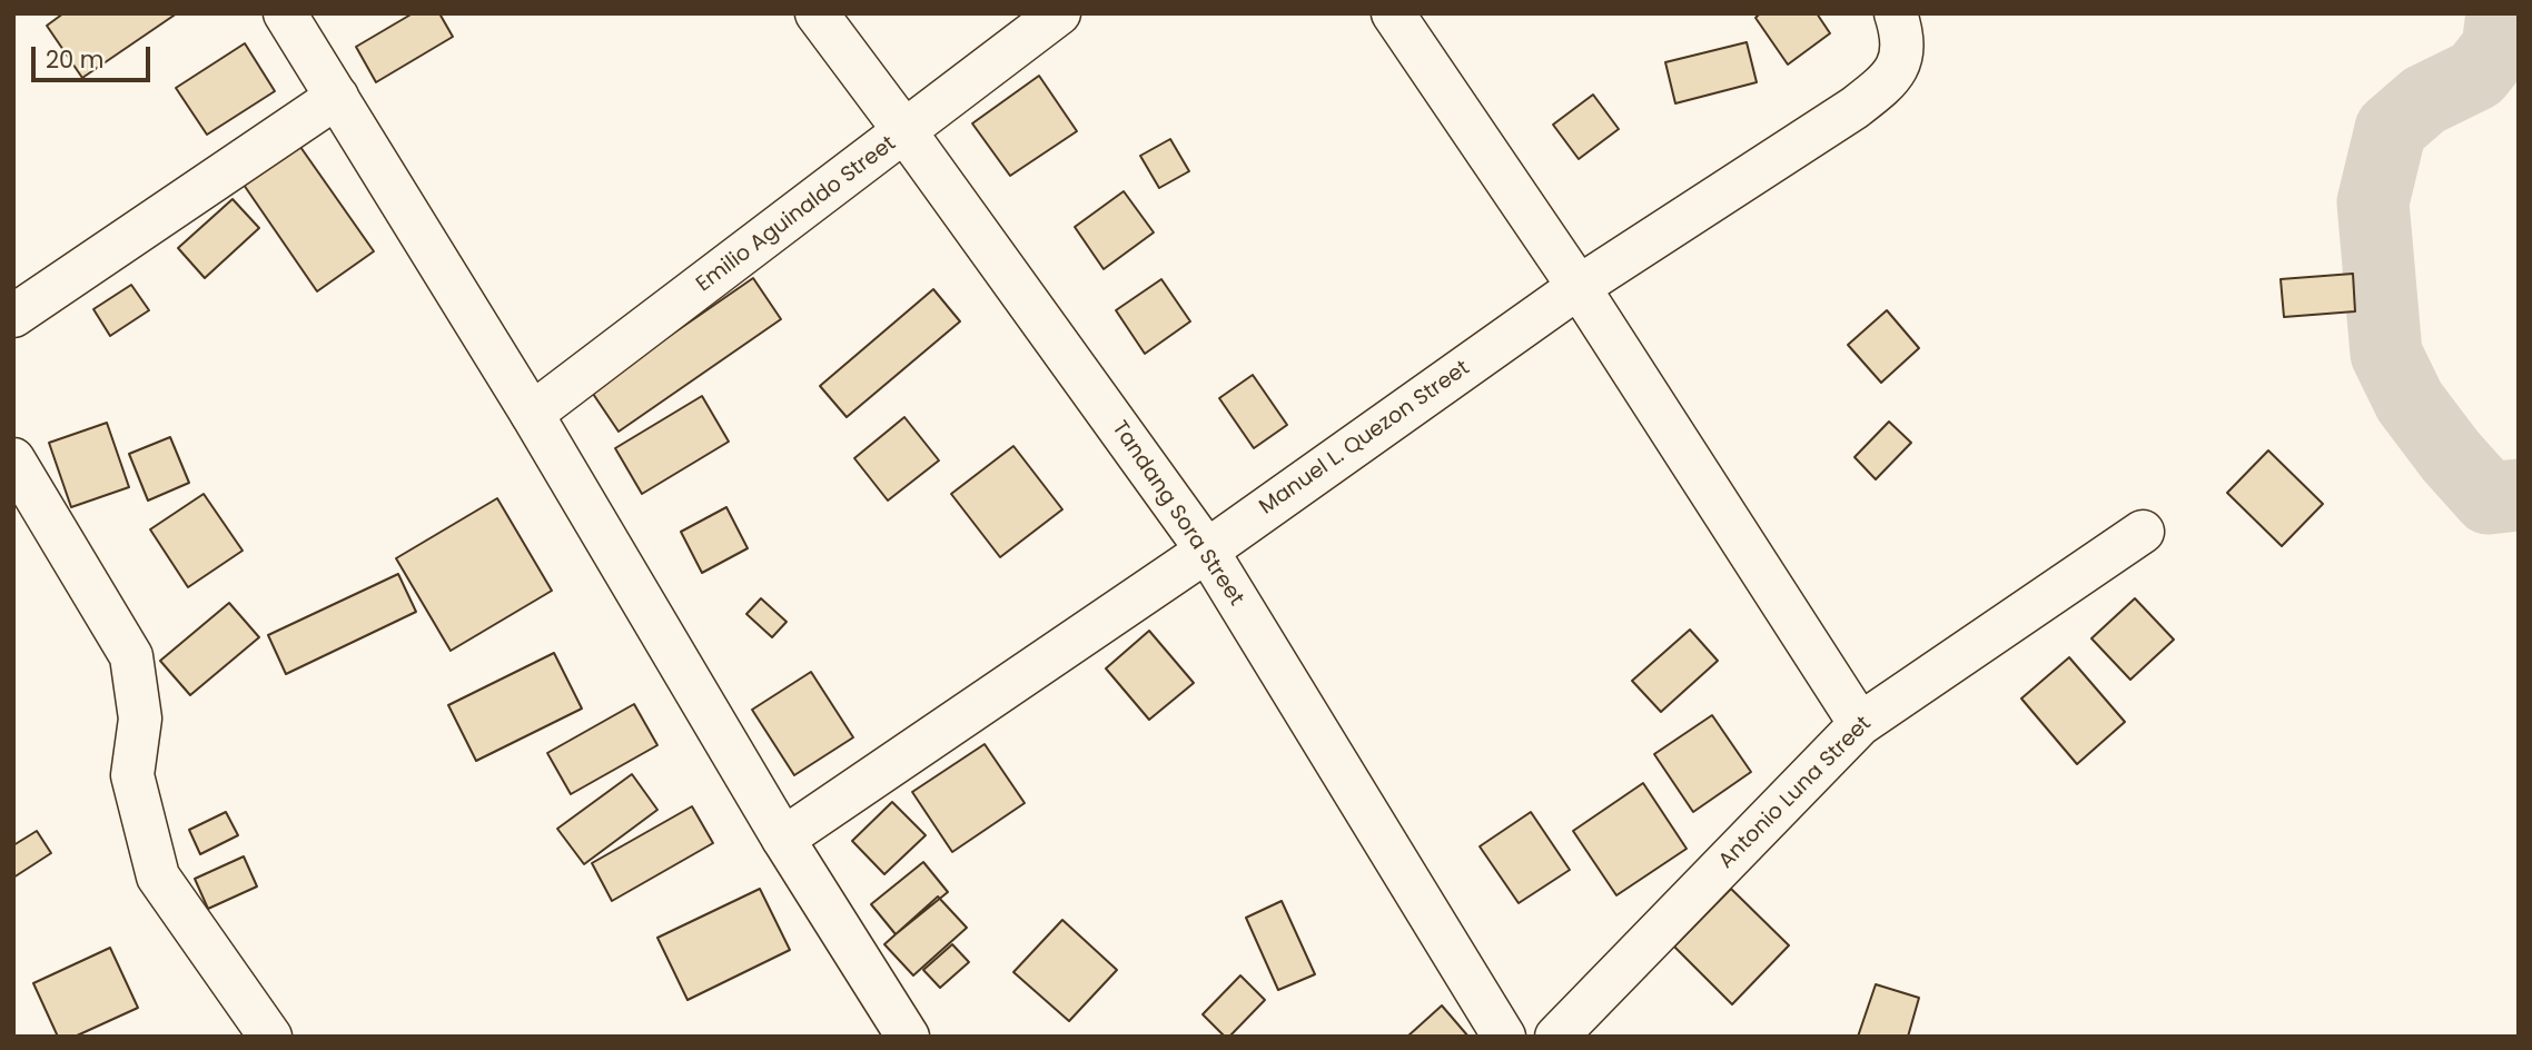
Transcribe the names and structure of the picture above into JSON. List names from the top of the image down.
{
  "streets": {
    "street": [
      "Emilio Aguinaldo Street",
      "Manuel L. Quezon Street",
      "Tandang Sora Street",
      "Antonio Luna Street"
    ]
  },
  "crossings": [
    ["Emilio Aguinaldo Street", "Tandang Sora Street"],
    ["Manuel L. Quezon Street", "Tandang Sora Street"]
  ],
  "scale_bar": "20 m"
}
